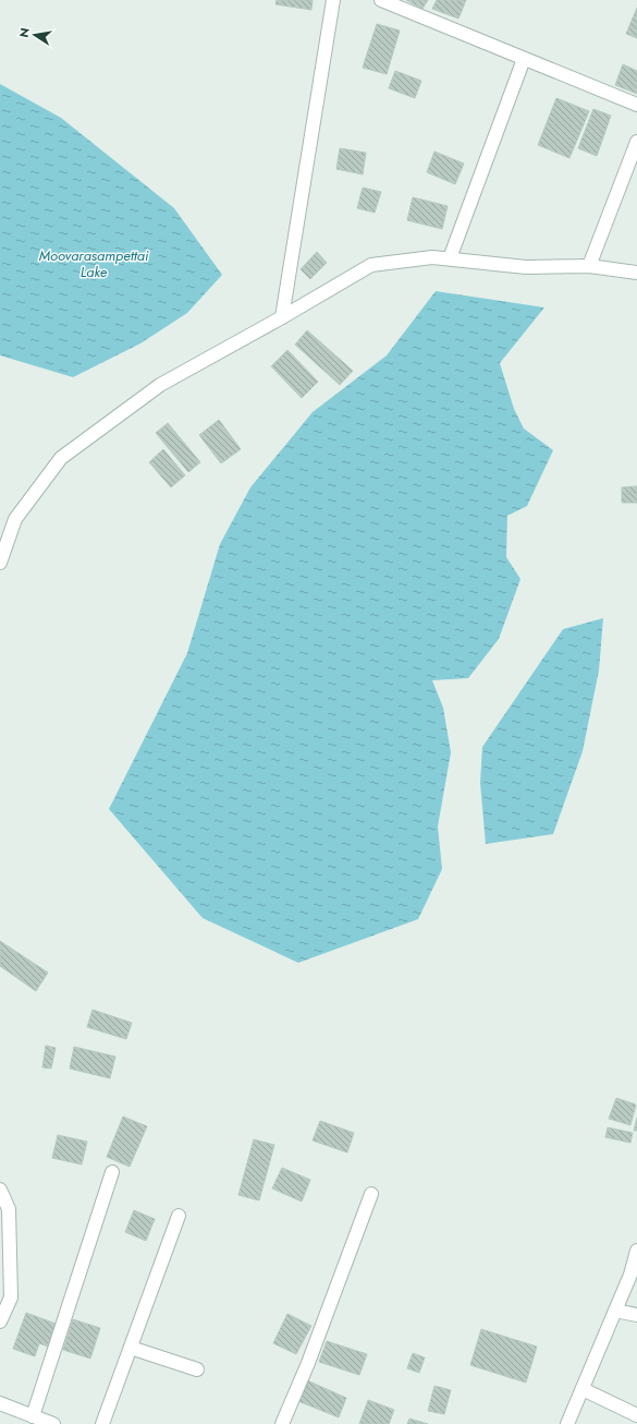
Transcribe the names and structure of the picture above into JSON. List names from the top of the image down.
{
  "water": ["Moovarasampettai Lake"],
  "north": "left"
}
